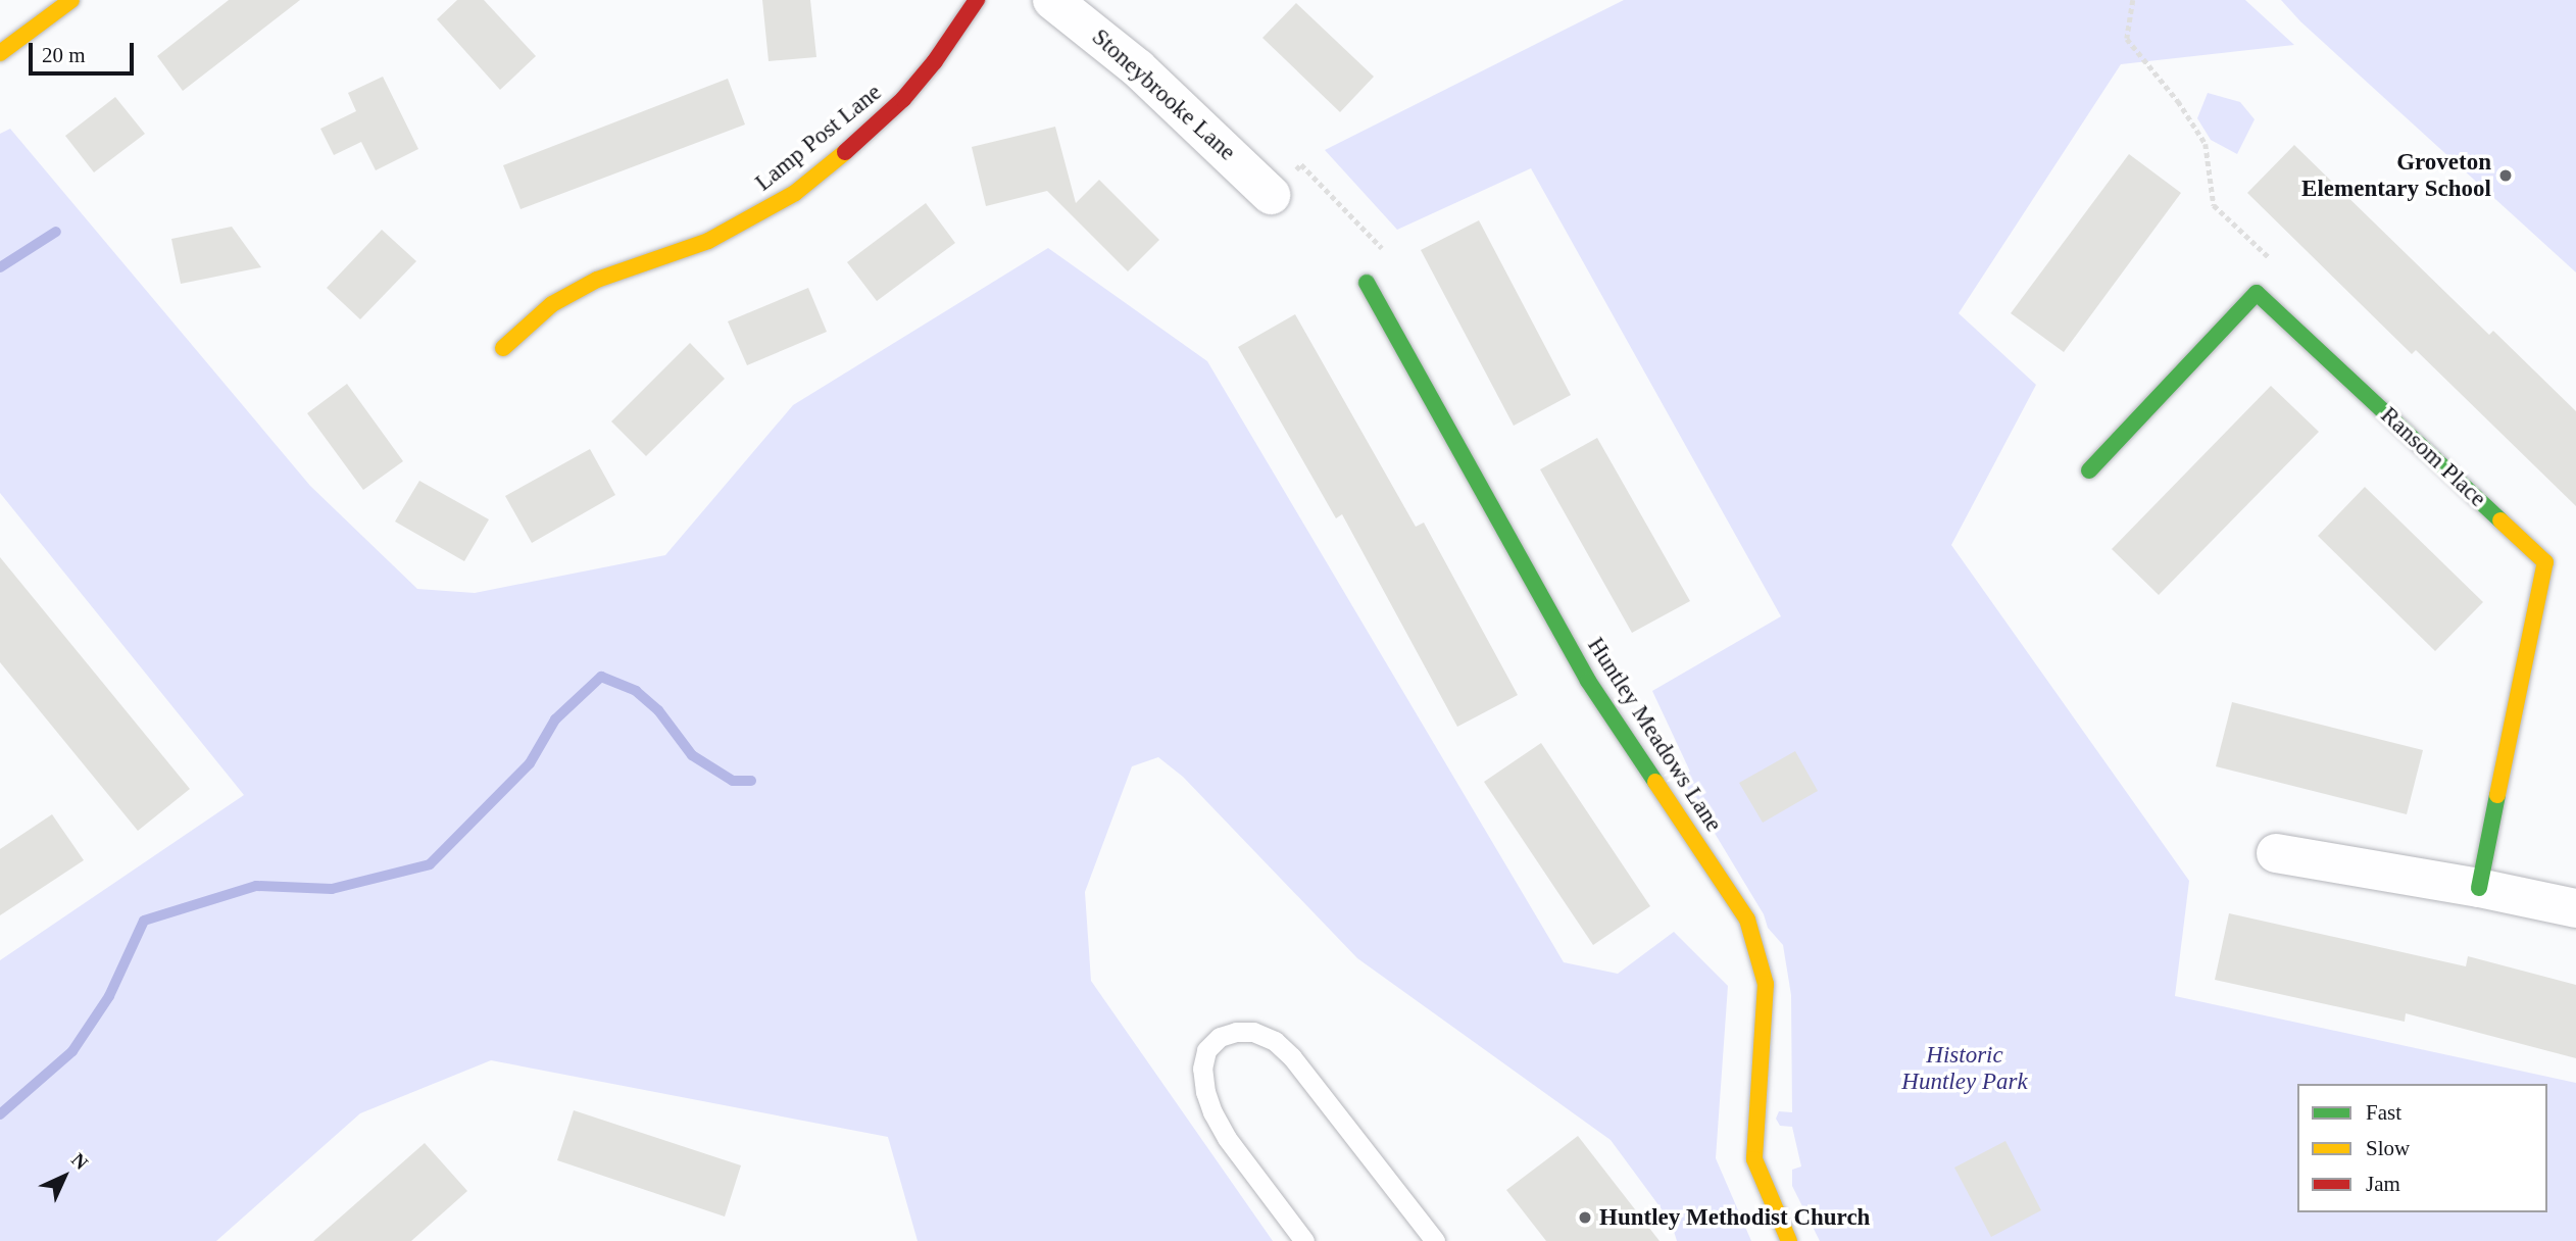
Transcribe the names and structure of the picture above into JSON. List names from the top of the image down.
{
  "streets": {
    "street": [
      "Stoneybrooke Lane",
      "Lamp Post Lane",
      "Ransom Place",
      "Huntley Meadows Lane"
    ]
  },
  "parks": ["Historic Huntley Park"],
  "places": ["Groveton Elementary School", "Huntley Methodist Church"],
  "legend": ["Fast", "Slow", "Jam"],
  "scale_bar": "20 m",
  "north": "top right"
}
